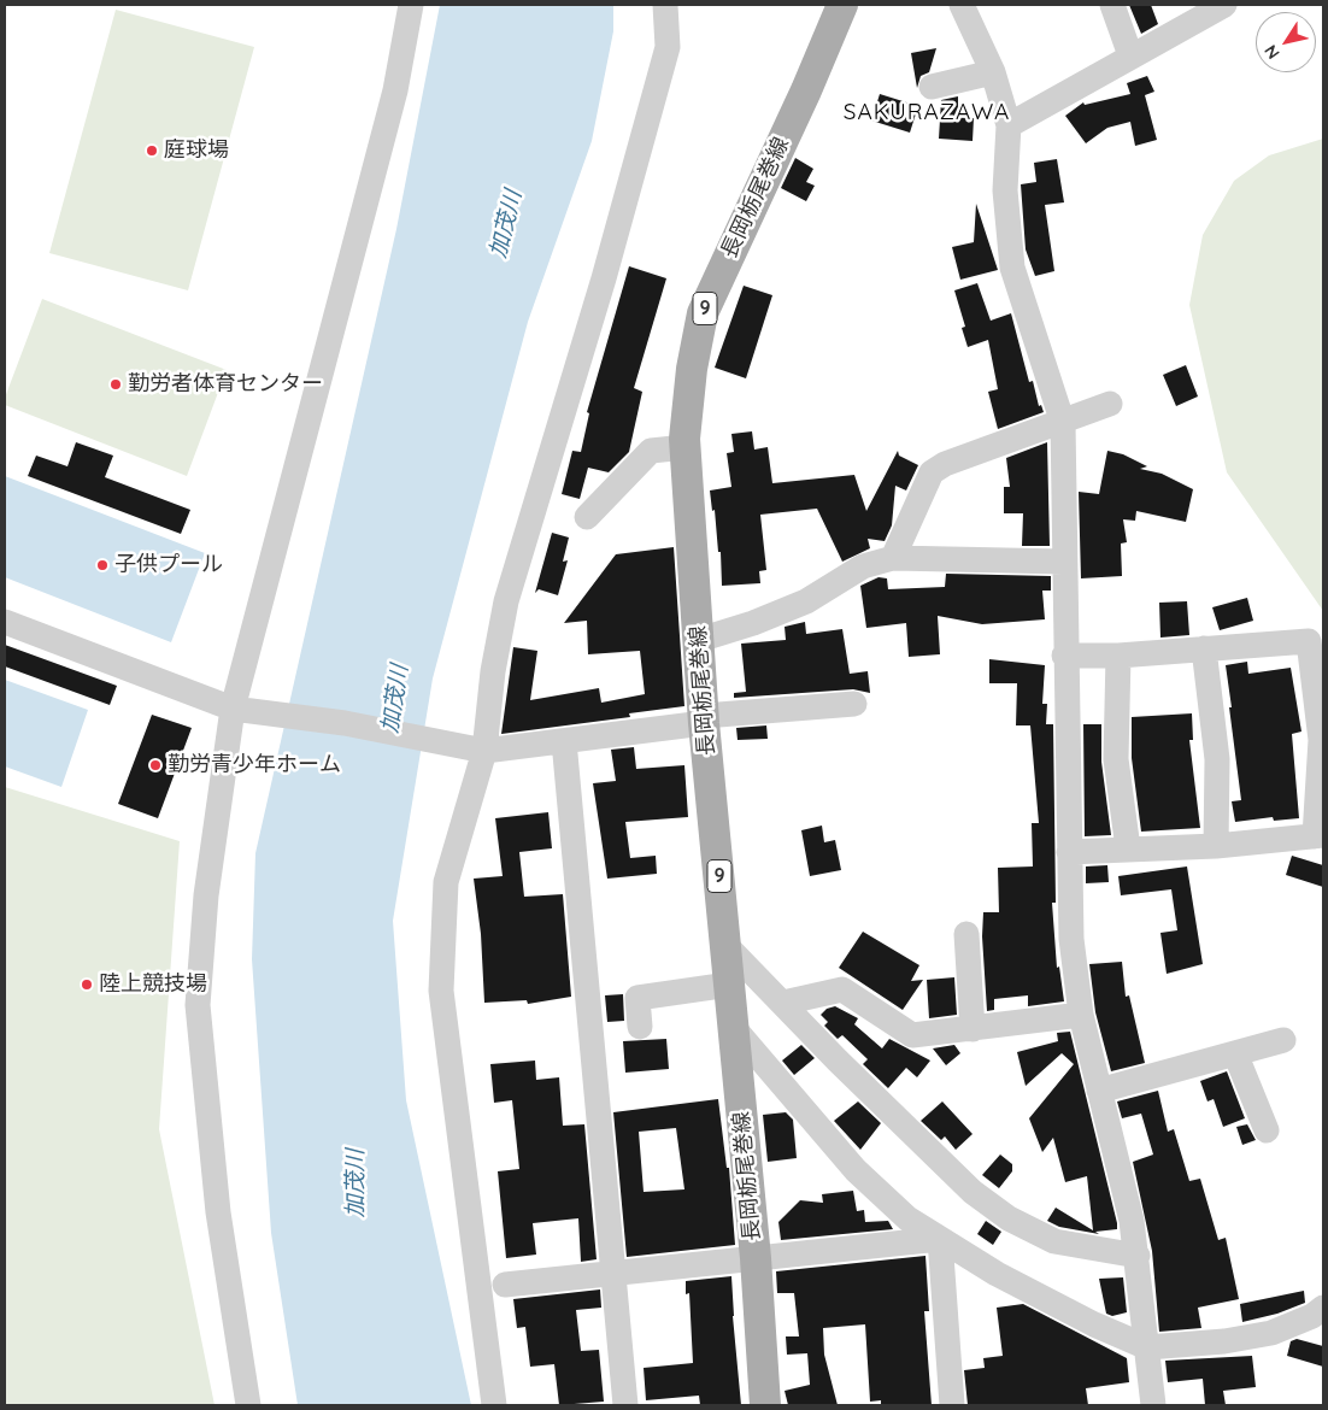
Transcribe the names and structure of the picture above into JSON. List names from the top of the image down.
{
  "streets": {
    "main road": ["長岡栃尾巻線", "9"]
  },
  "districts": ["SAKURAZAWA"],
  "water": ["加茂川"],
  "places": [
    "庭球場",
    "勤労者体育センター",
    "子供プール",
    "勤労青少年ホーム",
    "陸上競技場"
  ],
  "north": "bottom left"
}
